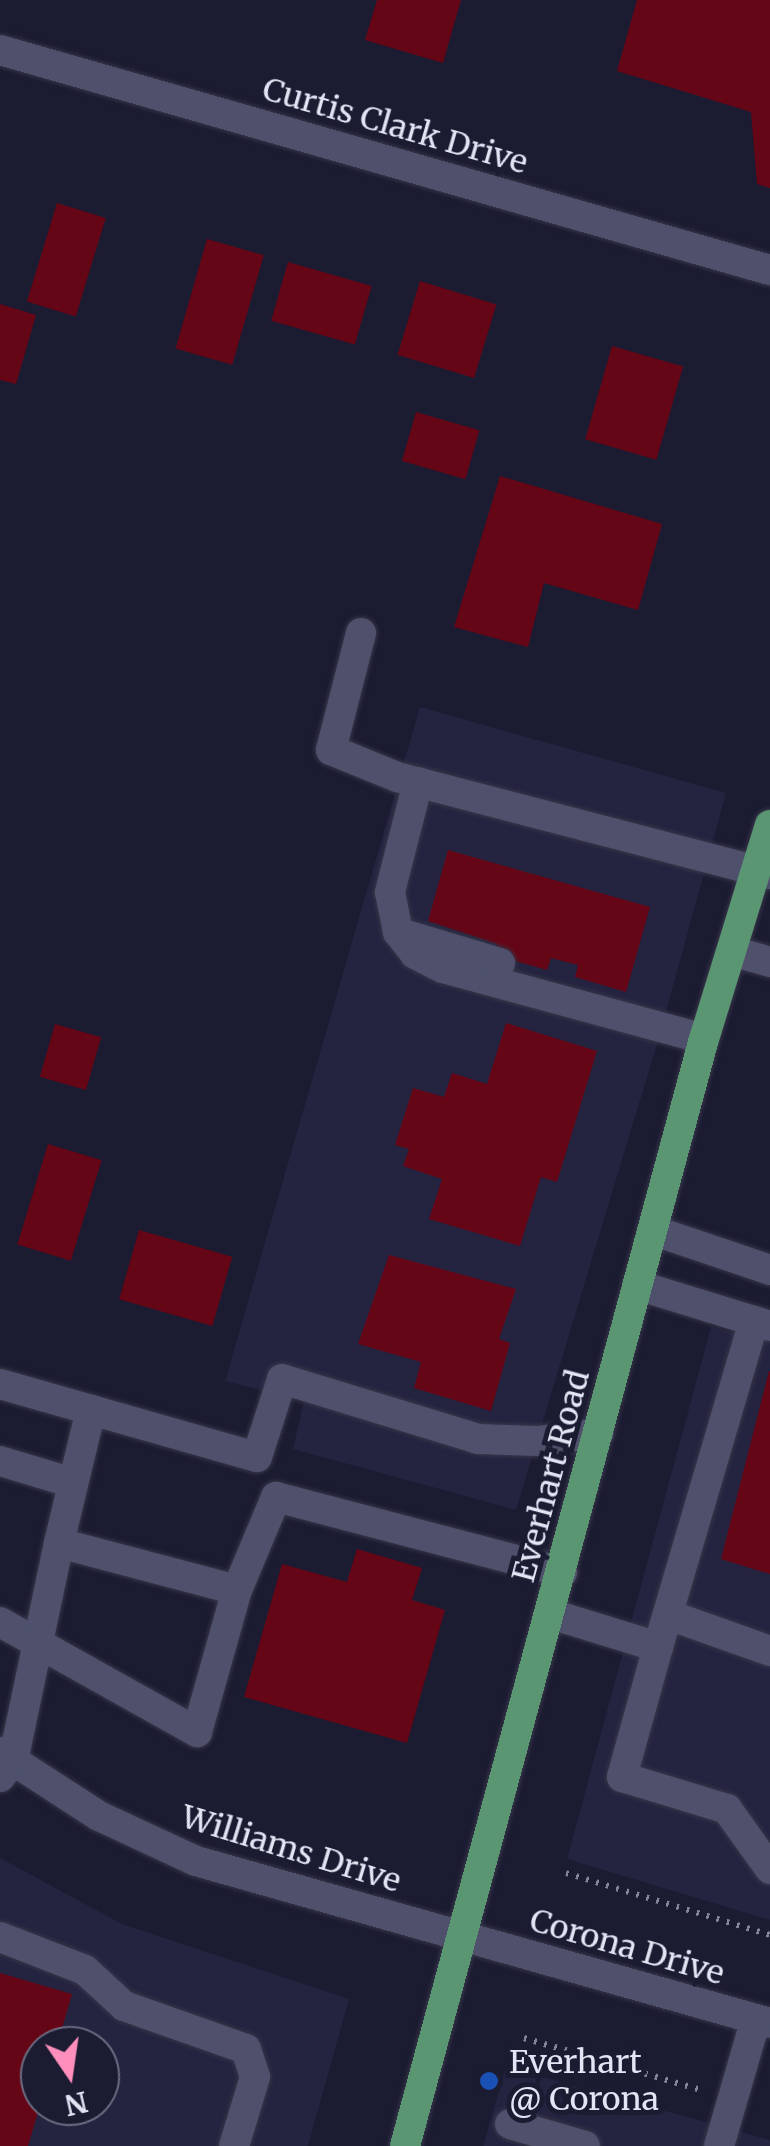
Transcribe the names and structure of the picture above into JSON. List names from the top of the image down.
{
  "streets": {
    "main road": ["Everhart Road"],
    "street": ["Curtis Clark Drive", "Williams Drive", "Corona Drive"]
  },
  "crossings": [
    ["Everhart Road", "Williams Drive"],
    ["Everhart Road", "Corona Drive"],
    ["Williams Drive", "Corona Drive"]
  ],
  "places": ["Everhart @ Corona"],
  "north": "bottom"
}
